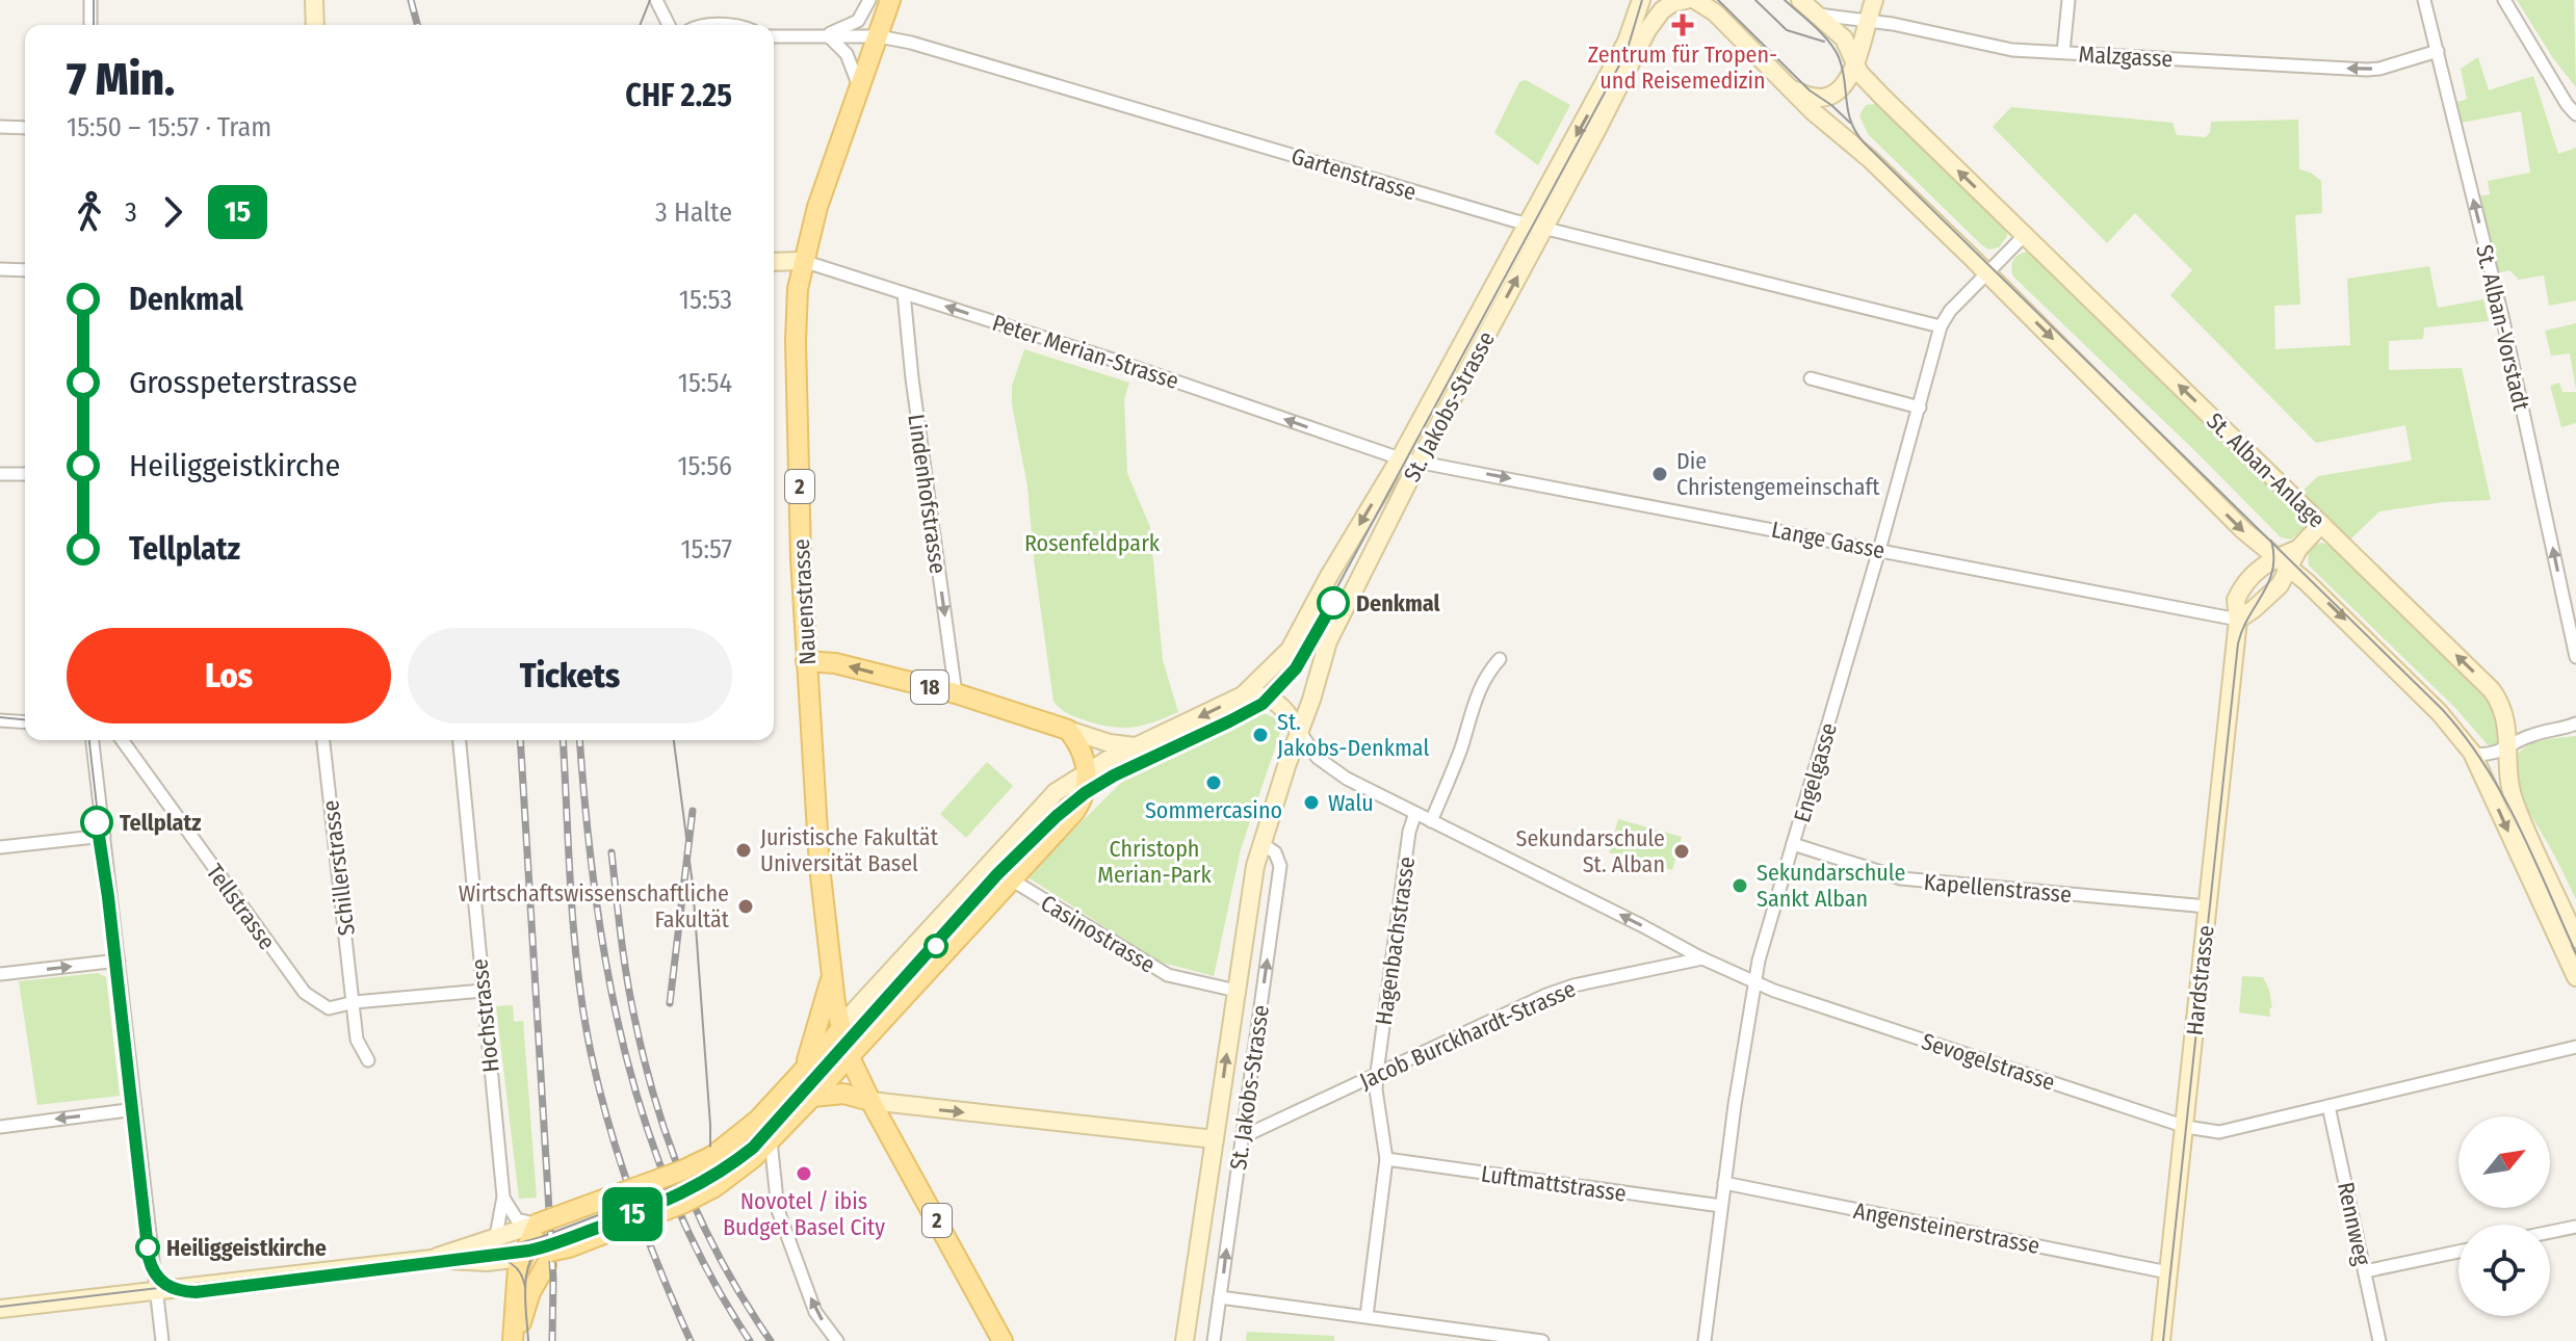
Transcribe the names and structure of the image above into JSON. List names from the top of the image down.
{
  "streets": {
    "main road": [
      "Peter Merian-Strasse",
      "St. Jakobs-Strasse",
      "St. Alban-Anlage",
      "2",
      "Nauenstrasse",
      "18",
      "Hardstrasse"
    ],
    "street": [
      "Malzgasse",
      "Gartenstrasse",
      "St. Alban-Vorstadt",
      "Lindenhofstrasse",
      "Lange Gasse",
      "Engelgasse",
      "Schillerstrasse",
      "Kapellenstrasse",
      "Tellstrasse",
      "Casinostrasse",
      "Hagenbachstrasse",
      "Hochstrasse",
      "Jacob Burckhardt-Strasse",
      "Sevogelstrasse",
      "Luftmattstrasse",
      "Rennweg",
      "Angensteinerstrasse"
    ]
  },
  "crossings": [
    ["Malzgasse", "St. Alban-Vorstadt"],
    ["Malzgasse", "St. Alban-Anlage"],
    ["Gartenstrasse", "St. Jakobs-Strasse"],
    ["Gartenstrasse", "Nauenstrasse"],
    ["Gartenstrasse", "Engelgasse"],
    ["Peter Merian-Strasse", "St. Jakobs-Strasse"],
    ["Peter Merian-Strasse", "Lindenhofstrasse"],
    ["Peter Merian-Strasse", "Lange Gasse"],
    ["Peter Merian-Strasse", "Nauenstrasse"],
    ["St. Jakobs-Strasse", "2"],
    ["St. Jakobs-Strasse", "Lange Gasse"],
    ["St. Jakobs-Strasse", "Nauenstrasse"],
    ["St. Jakobs-Strasse", "Casinostrasse"],
    ["St. Jakobs-Strasse", "Jacob Burckhardt-Strasse"],
    ["St. Jakobs-Strasse", "Sevogelstrasse"],
    ["St. Alban-Anlage", "Engelgasse"],
    ["St. Alban-Anlage", "Hardstrasse"],
    ["2", "Nauenstrasse"],
    ["Lindenhofstrasse", "18"],
    ["Lange Gasse", "Engelgasse"],
    ["Lange Gasse", "Hardstrasse"],
    ["Nauenstrasse", "18"],
    ["Engelgasse", "Kapellenstrasse"],
    ["Engelgasse", "Sevogelstrasse"],
    ["Engelgasse", "Luftmattstrasse"],
    ["Engelgasse", "Angensteinerstrasse"],
    ["Schillerstrasse", "Tellstrasse"],
    ["Kapellenstrasse", "Hardstrasse"],
    ["Tellstrasse", "Hochstrasse"],
    ["Hagenbachstrasse", "Jacob Burckhardt-Strasse"],
    ["Hagenbachstrasse", "Sevogelstrasse"],
    ["Hagenbachstrasse", "Luftmattstrasse"],
    ["Hardstrasse", "Sevogelstrasse"],
    ["Hardstrasse", "Angensteinerstrasse"],
    ["Jacob Burckhardt-Strasse", "Sevogelstrasse"],
    ["Sevogelstrasse", "Rennweg"]
  ],
  "one_way": [
    "Malzgasse",
    "St. Alban-Vorstadt",
    "Peter Merian-Strasse",
    "Lindenhofstrasse",
    "Lange Gasse"
  ],
  "parks": ["Rosenfeldpark", "Christoph Merian-Park"],
  "places": {
    "health": ["Zentrum für Tropen- und Reisemedizin"],
    "other": [
      "Die Christengemeinschaft",
      "Denkmal",
      "St. Jakobs-Denkmal",
      "Sommercasino",
      "Walu",
      "Tellplatz",
      "Juristische Fakultät Universität Basel",
      "Sekundarschule St. Alban",
      "Sekundarschule Sankt Alban",
      "Wirtschaftswissenschaftliche Fakultät",
      "Novotel / ibis Budget Basel City",
      "Heiliggeistkirche"
    ]
  },
  "lines": ["tram line 15"],
  "north": "top right",
  "page": {
    "on_map": "15",
    "heading": ["7 Min.", "15:50 – 15:57 · Tram", "CHF 2.25"],
    "legs": ["3", "15", "3 Halte"],
    "list": [
      {
        "name": "Denkmal",
        "value": "15:53"
      },
      {
        "name": "Grosspeterstrasse",
        "value": "15:54"
      },
      {
        "name": "Heiliggeistkirche",
        "value": "15:56"
      },
      {
        "name": "Tellplatz",
        "value": "15:57"
      }
    ],
    "buttons": ["Los", "Tickets"]
  }
}
